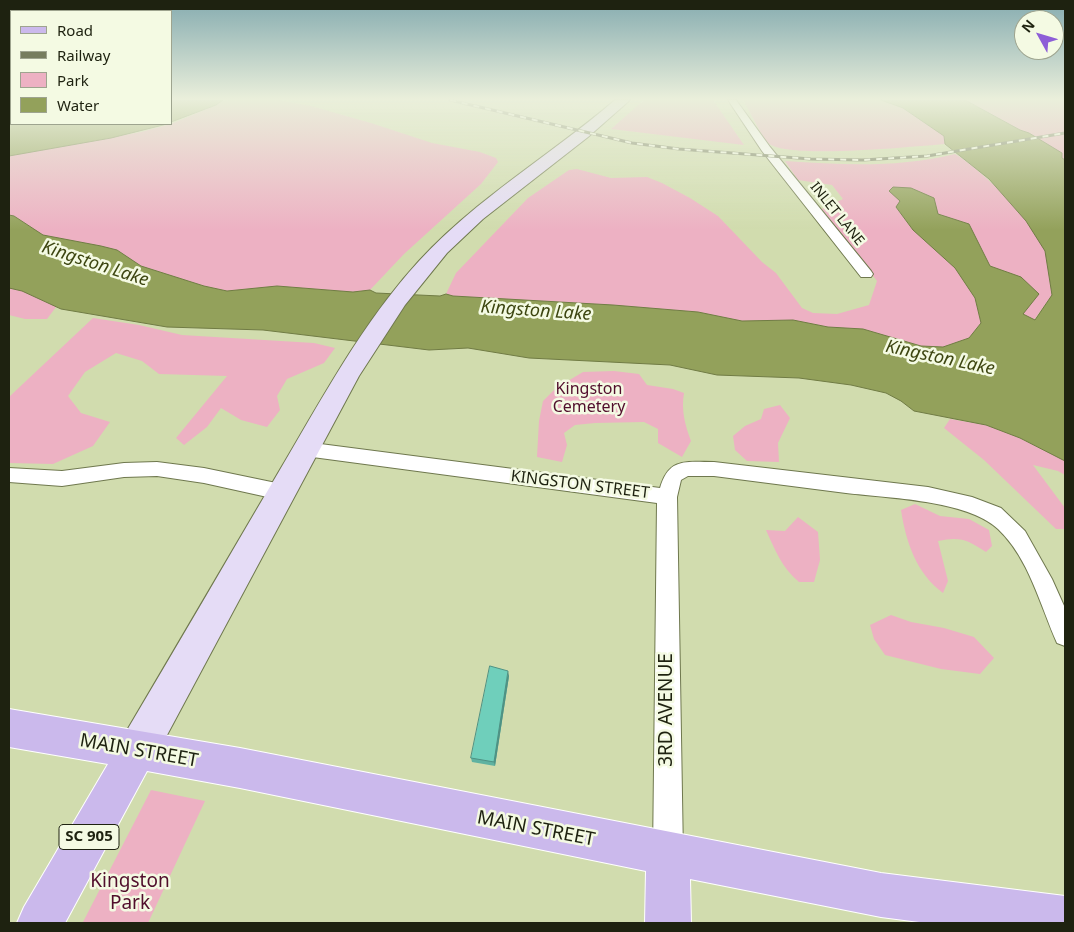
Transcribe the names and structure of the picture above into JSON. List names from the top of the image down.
{
  "streets": {
    "main road": ["3RD AVENUE", "MAIN STREET", "SC 905"],
    "street": ["INLET LANE", "KINGSTON STREET"]
  },
  "crossings": [
    ["KINGSTON STREET", "3RD AVENUE"],
    ["KINGSTON STREET", "SC 905"],
    ["3RD AVENUE", "MAIN STREET"],
    ["MAIN STREET", "SC 905"]
  ],
  "water": ["Kingston Lake"],
  "parks": ["Kingston Cemetery", "Kingston Park"],
  "legend": [
    "Road",
    "Railway",
    "Park",
    "Water"
  ],
  "north": "top left"
}
